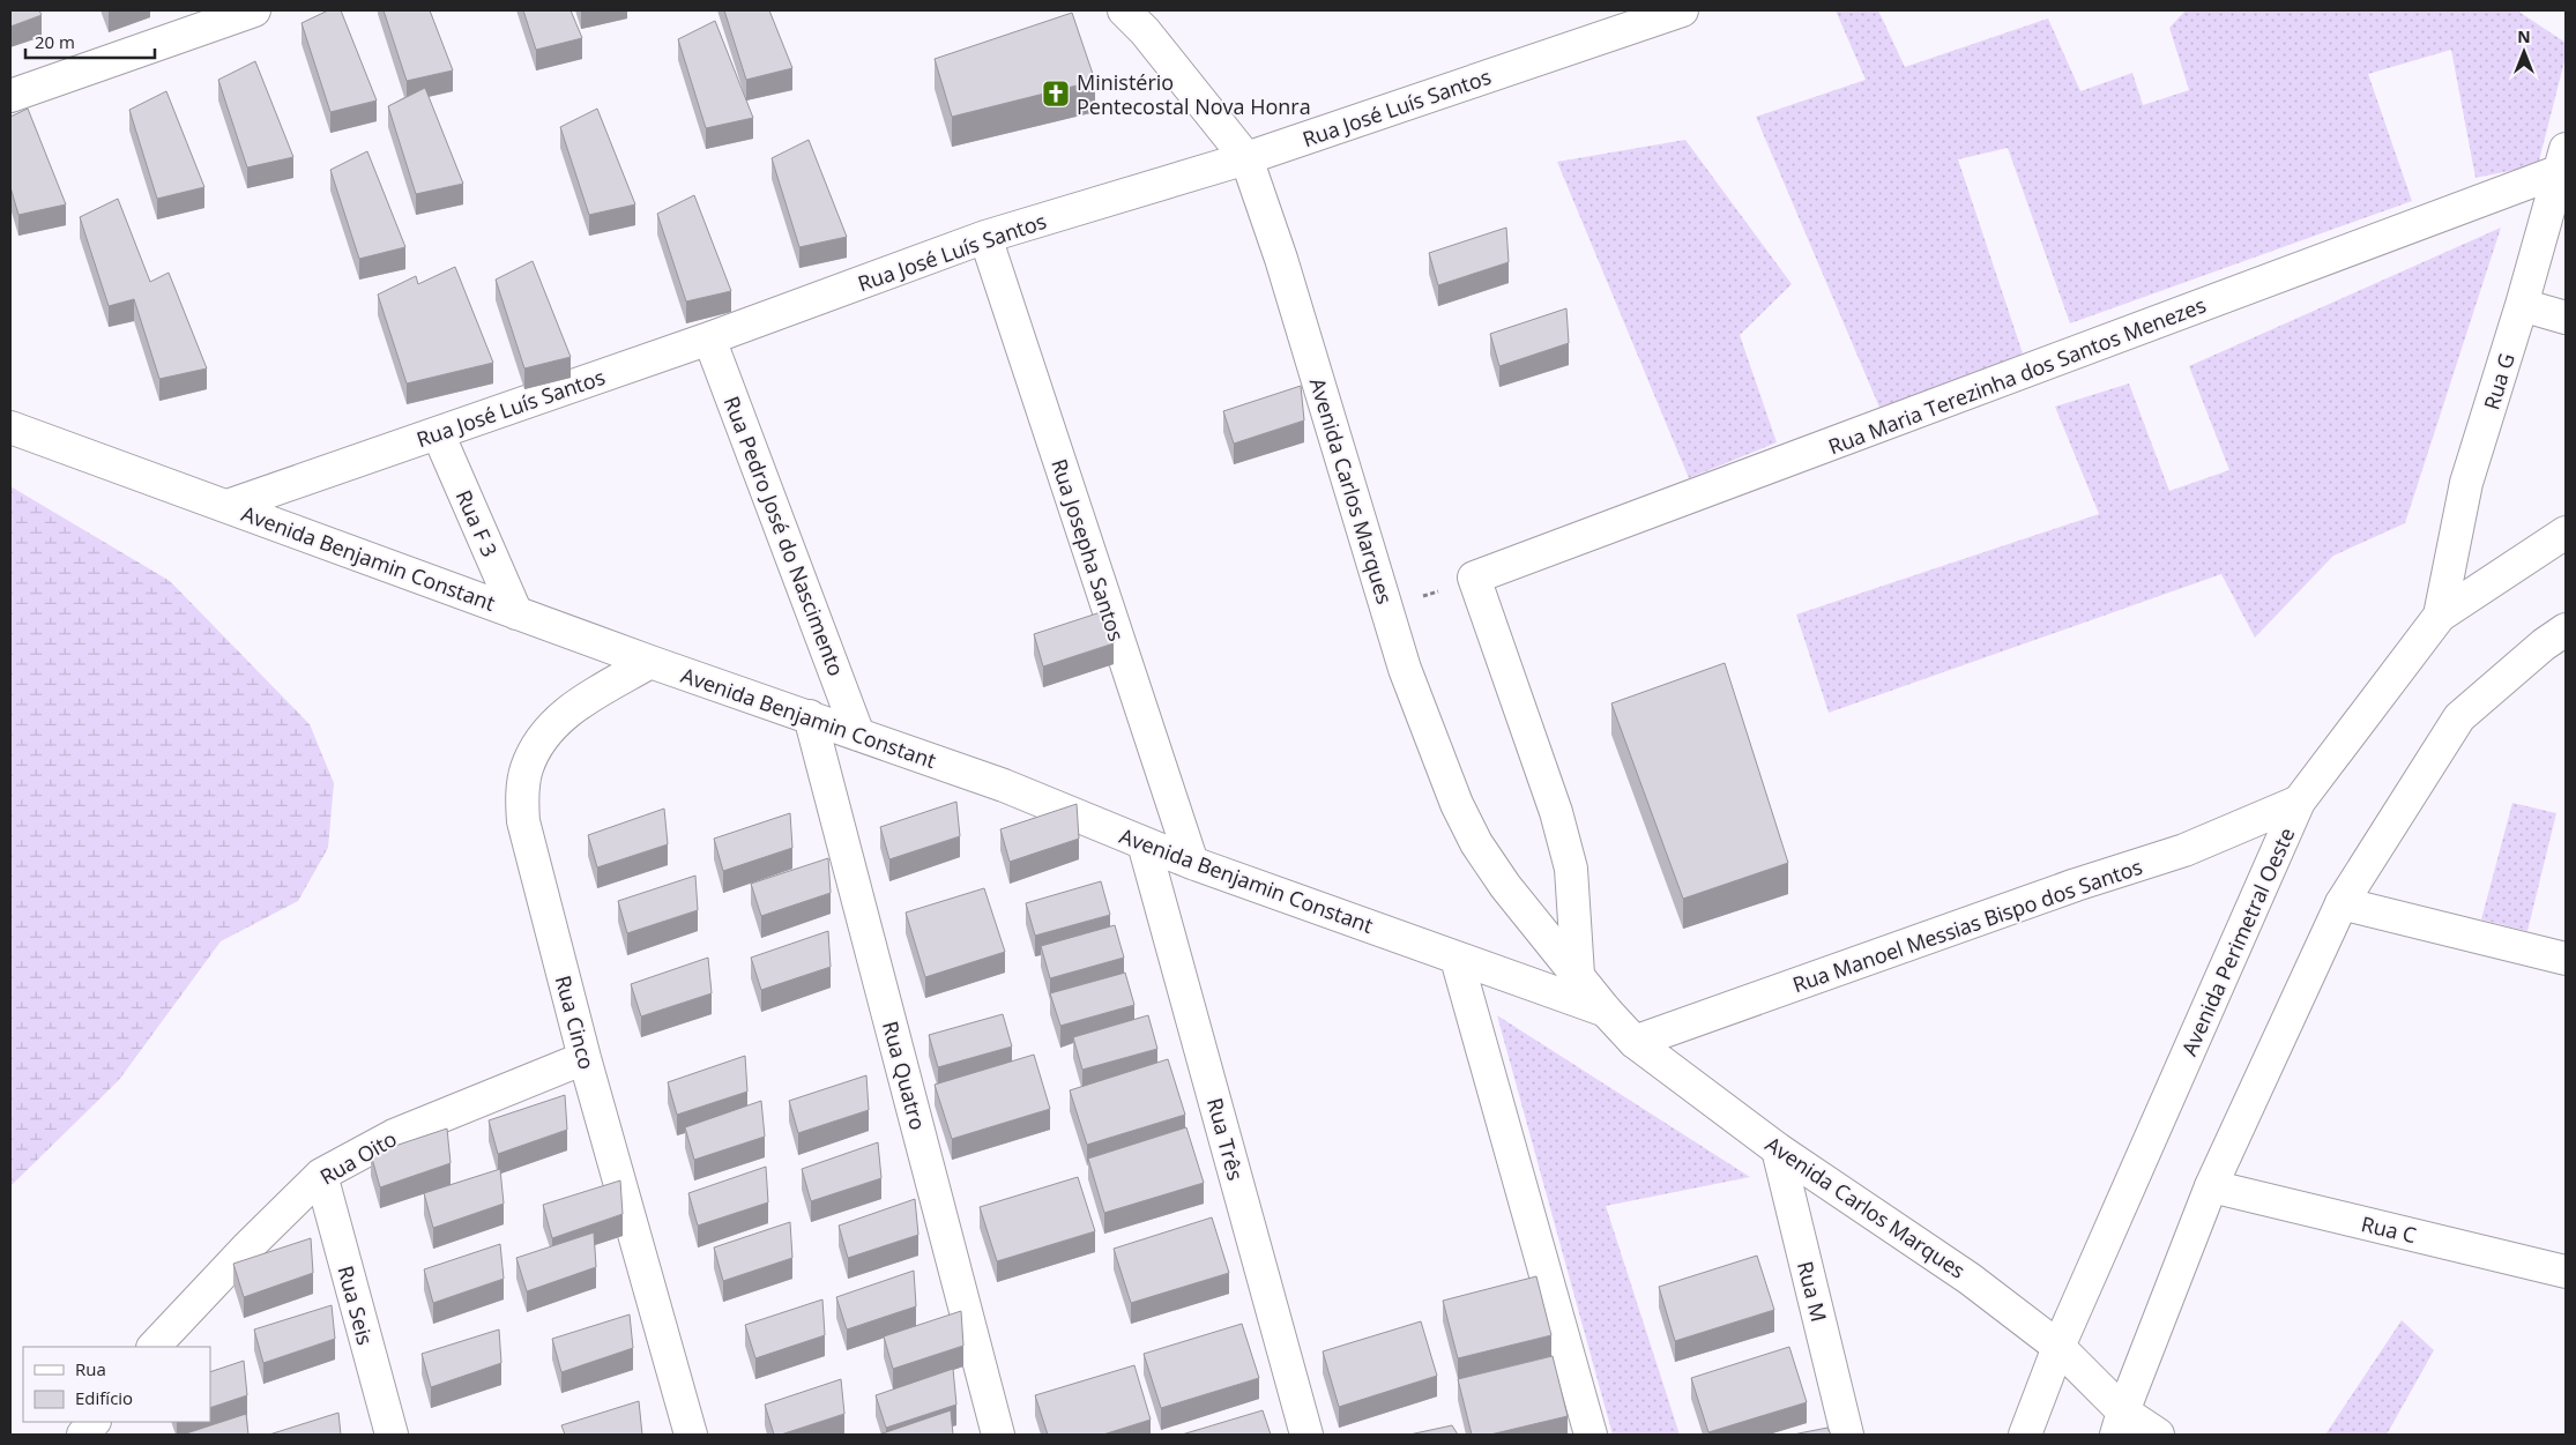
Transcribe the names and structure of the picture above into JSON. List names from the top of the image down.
{
  "streets": {
    "street": [
      "Rua José Luís Santos",
      "Rua Maria Terezinha dos Santos Menezes",
      "Rua G",
      "Avenida Carlos Marques",
      "Rua F 3",
      "Rua Pedro José do Nascimento",
      "Rua Josepha Santos",
      "Avenida Benjamin Constant",
      "Rua Manoel Messias Bispo dos Santos",
      "Avenida Perimetral Oeste",
      "Rua Cinco",
      "Rua Quatro",
      "Rua Três",
      "Rua Oito",
      "Rua C",
      "Rua M",
      "Rua Seis"
    ]
  },
  "crossings": [
    ["Rua José Luís Santos", "Avenida Carlos Marques"],
    ["Rua José Luís Santos", "Rua F 3"],
    ["Rua José Luís Santos", "Rua Pedro José do Nascimento"],
    ["Rua José Luís Santos", "Rua Josepha Santos"],
    ["Rua José Luís Santos", "Avenida Benjamin Constant"],
    ["Rua Maria Terezinha dos Santos Menezes", "Rua G"],
    ["Rua G", "Avenida Perimetral Oeste"],
    ["Avenida Carlos Marques", "Avenida Benjamin Constant"],
    ["Avenida Carlos Marques", "Rua Manoel Messias Bispo dos Santos"],
    ["Avenida Carlos Marques", "Avenida Perimetral Oeste"],
    ["Avenida Carlos Marques", "Rua M"],
    ["Rua F 3", "Avenida Benjamin Constant"],
    ["Rua Pedro José do Nascimento", "Avenida Benjamin Constant"],
    ["Rua Josepha Santos", "Avenida Benjamin Constant"],
    ["Avenida Benjamin Constant", "Rua Cinco"],
    ["Avenida Benjamin Constant", "Rua Quatro"],
    ["Avenida Benjamin Constant", "Rua Três"],
    ["Rua Manoel Messias Bispo dos Santos", "Avenida Perimetral Oeste"],
    ["Rua Cinco", "Rua Oito"],
    ["Rua Oito", "Rua Seis"]
  ],
  "places": {
    "church": ["Ministério Pentecostal Nova Honra"]
  },
  "legend": ["Rua", "Edifício"],
  "scale_bar": "20 m",
  "north": "top"
}
